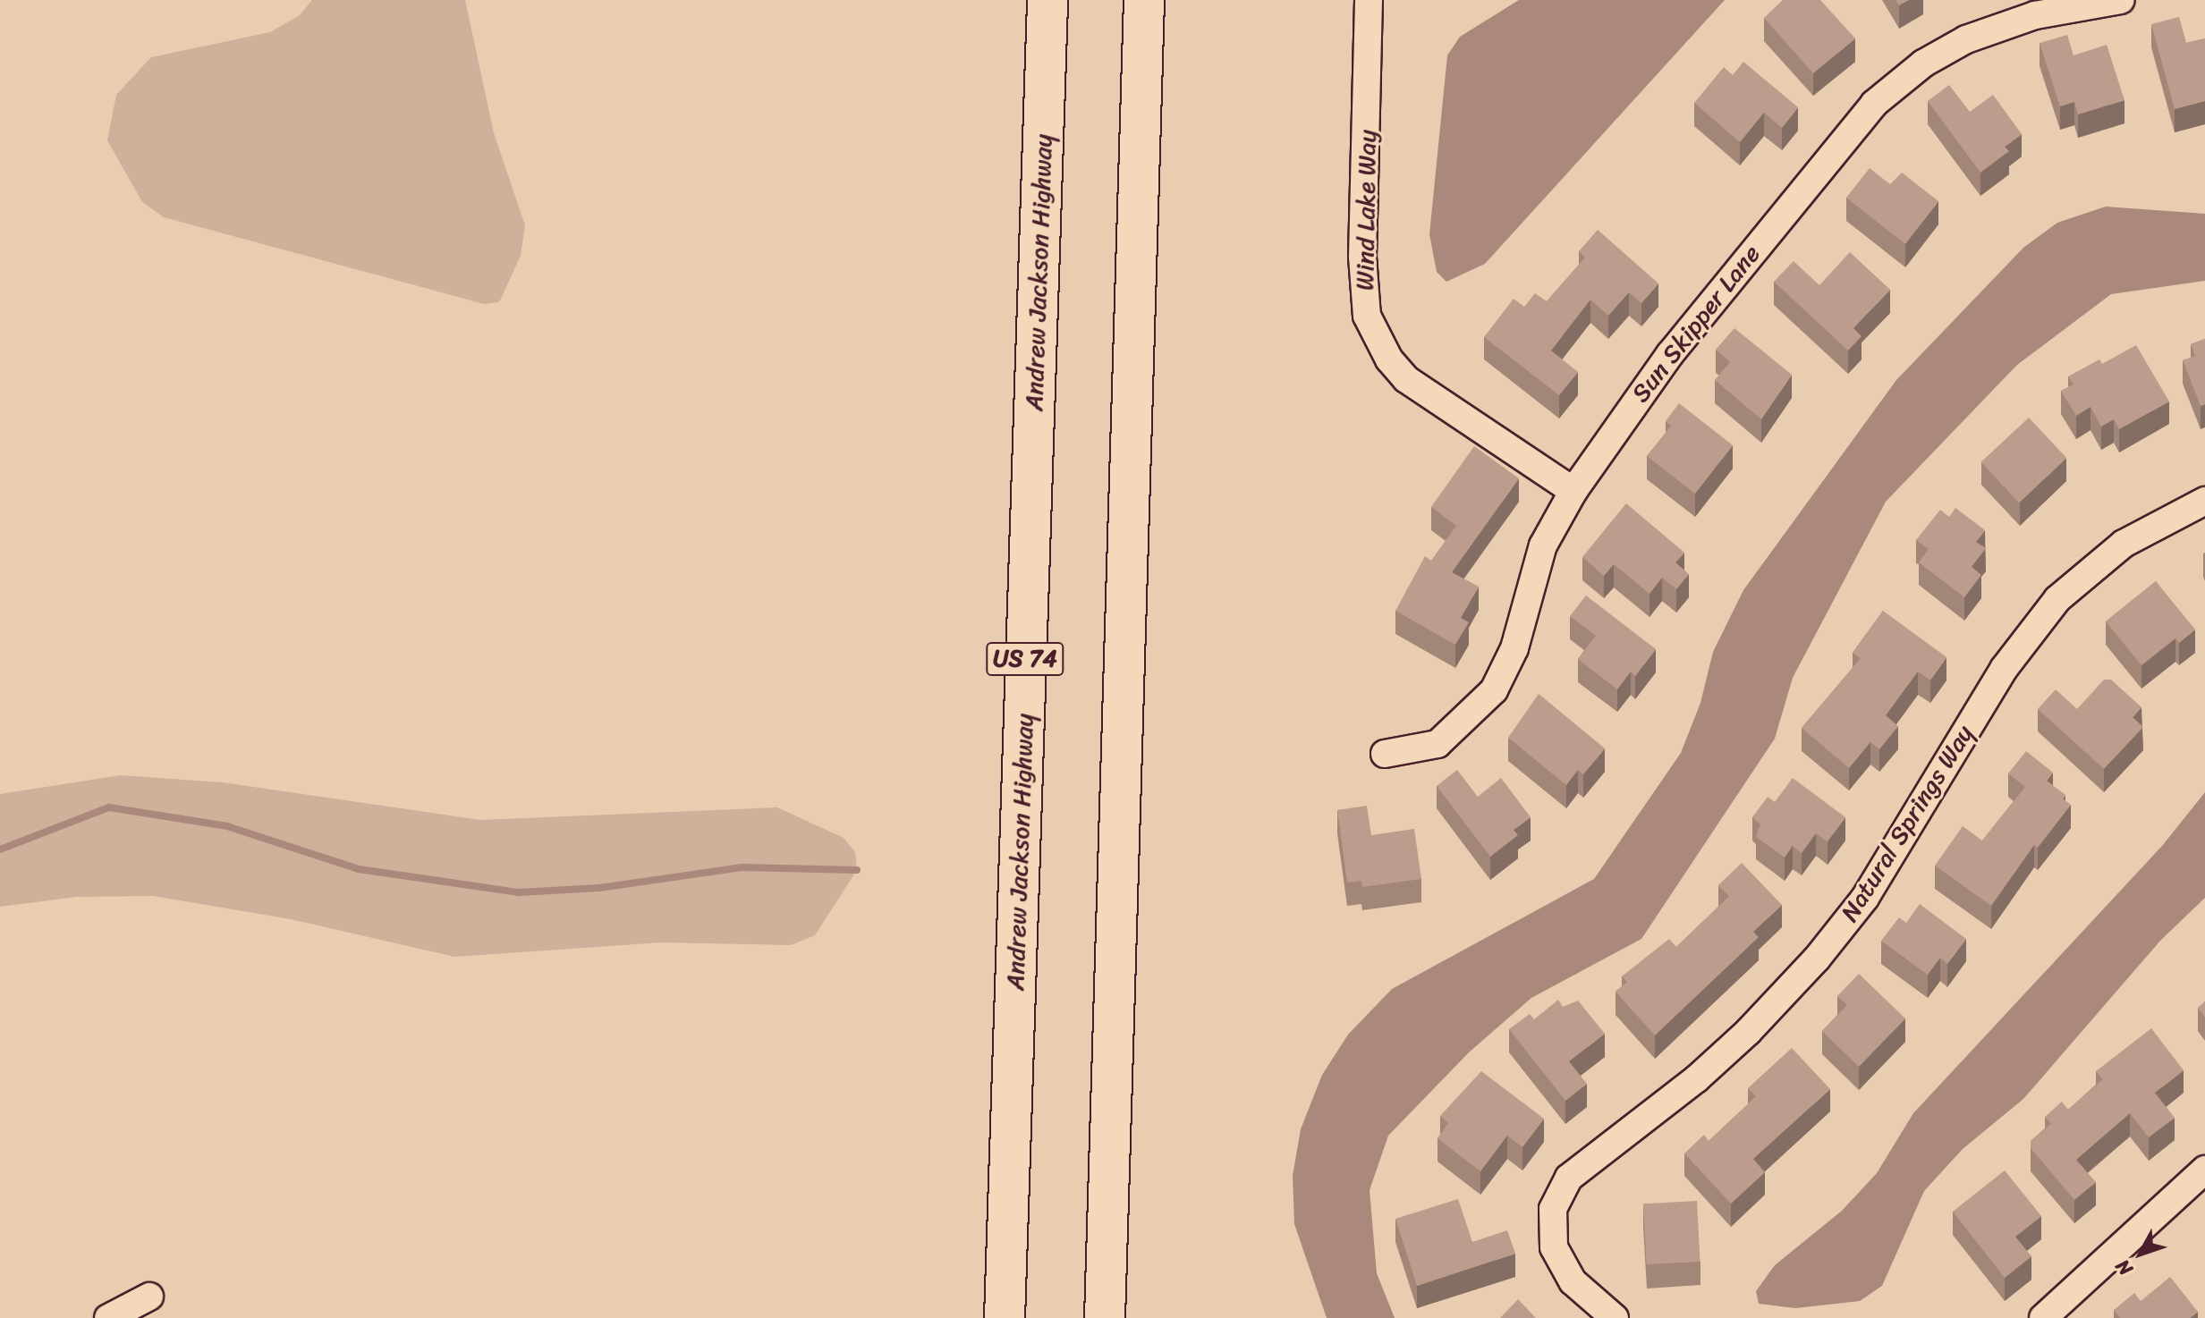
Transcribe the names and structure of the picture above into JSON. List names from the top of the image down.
{
  "streets": {
    "highway": ["Andrew Jackson Highway", "US 74"],
    "street": ["Wind Lake Way", "Sun Skipper Lane", "Natural Springs Way"]
  },
  "crossings": [
    ["Wind Lake Way", "Sun Skipper Lane"]
  ],
  "north": "bottom left"
}
